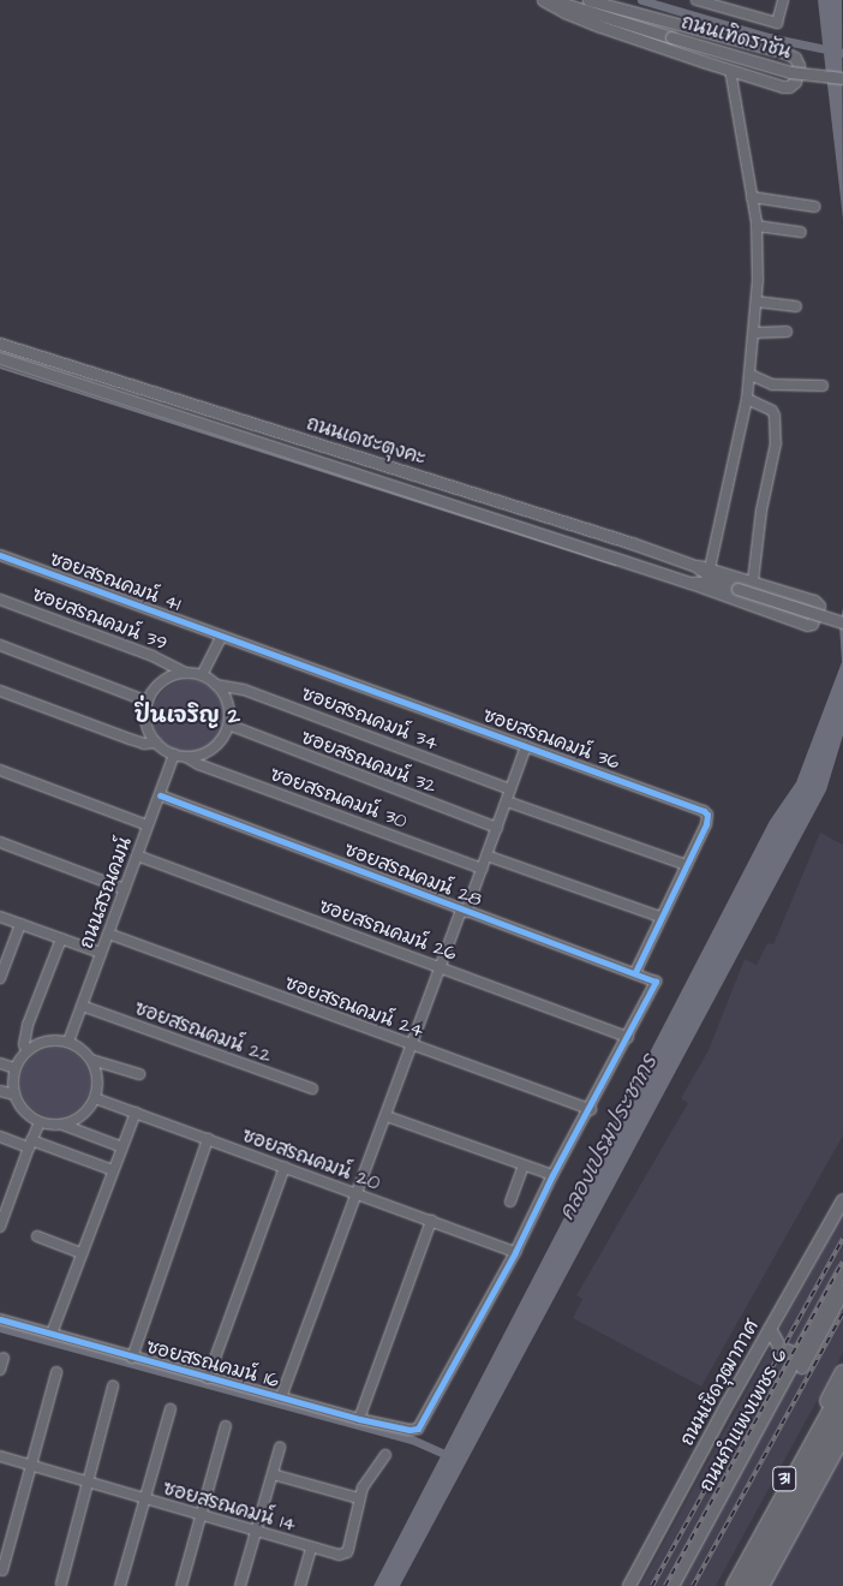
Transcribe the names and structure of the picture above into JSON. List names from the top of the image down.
{
  "streets": {
    "highway": ["31"],
    "main road": ["ถนนเชิดวุฒากาศ", "ถนนกำแพงเพชร 6"],
    "street": [
      "ถนนเทิดราชัน",
      "ถนนเดชะตุงคะ",
      "ซอยสรณคมน์ 41",
      "ซอยสรณคมน์ 39",
      "ซอยสรณคมน์ 34",
      "ซอยสรณคมน์ 36",
      "ซอยสรณคมน์ 32",
      "ซอยสรณคมน์ 30",
      "ซอยสรณคมน์ 28",
      "ถนนสรณคมน์",
      "ซอยสรณคมน์ 26",
      "ซอยสรณคมน์ 24",
      "ซอยสรณคมน์ 22",
      "ซอยสรณคมน์ 20",
      "ซอยสรณคมน์ 16",
      "ซอยสรณคมน์ 14"
    ]
  },
  "crossings": [
    ["ซอยสรณคมน์ 41", "ซอยสรณคมน์ 36"],
    ["ซอยสรณคมน์ 39", "ซอยสรณคมน์ 34"],
    ["ซอยสรณคมน์ 39", "ซอยสรณคมน์ 32"],
    ["ซอยสรณคมน์ 39", "ซอยสรณคมน์ 30"],
    ["ซอยสรณคมน์ 39", "ถนนสรณคมน์"],
    ["ซอยสรณคมน์ 34", "ซอยสรณคมน์ 32"],
    ["ซอยสรณคมน์ 34", "ซอยสรณคมน์ 30"],
    ["ซอยสรณคมน์ 34", "ถนนสรณคมน์"],
    ["ซอยสรณคมน์ 36", "ซอยสรณคมน์ 28"],
    ["ซอยสรณคมน์ 32", "ซอยสรณคมน์ 30"],
    ["ซอยสรณคมน์ 32", "ถนนสรณคมน์"],
    ["ซอยสรณคมน์ 30", "ถนนสรณคมน์"],
    ["ซอยสรณคมน์ 28", "ถนนสรณคมน์"],
    ["ซอยสรณคมน์ 28", "ซอยสรณคมน์ 26"],
    ["ถนนสรณคมน์", "ซอยสรณคมน์ 26"],
    ["ถนนสรณคมน์", "ซอยสรณคมน์ 24"],
    ["ถนนสรณคมน์", "ซอยสรณคมน์ 22"],
    ["ถนนสรณคมน์", "ซอยสรณคมน์ 20"],
    ["ซอยสรณคมน์ 20", "ซอยสรณคมน์ 16"]
  ],
  "districts": ["ปิ่นเจริญ 2"],
  "water": ["คลองเปรมประชากร"]
}
